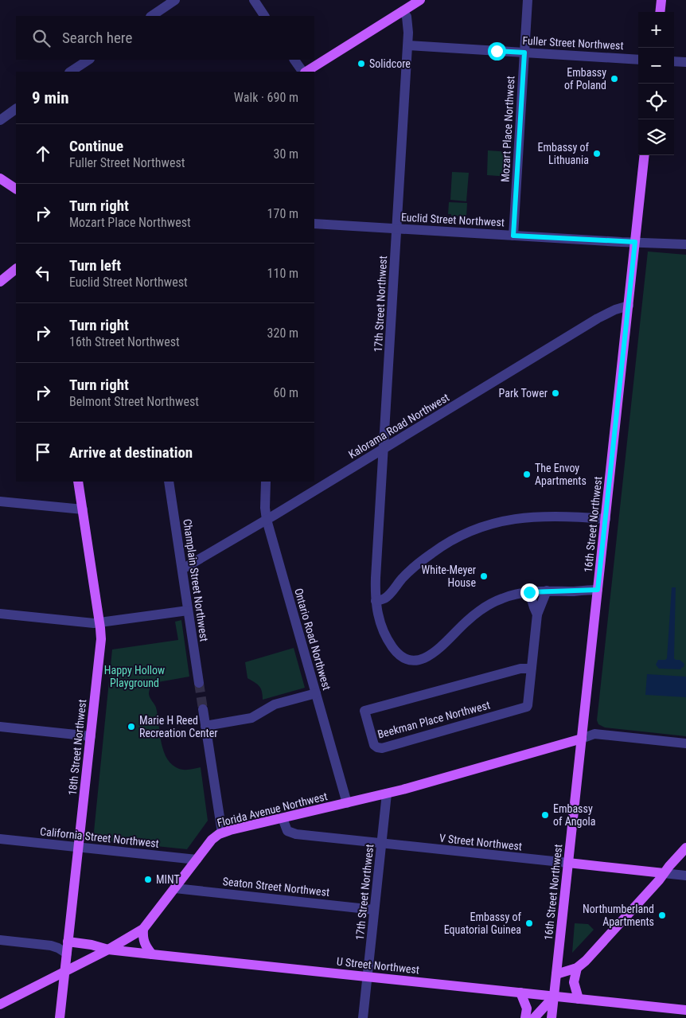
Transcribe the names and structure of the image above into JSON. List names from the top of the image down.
{
  "streets": {
    "main road": [
      "16th Street Northwest",
      "18th Street Northwest",
      "Florida Avenue Northwest",
      "V Street Northwest",
      "U Street Northwest"
    ],
    "street": [
      "Fuller Street Northwest",
      "Mozart Place Northwest",
      "Euclid Street Northwest",
      "17th Street Northwest",
      "Kalorama Road Northwest",
      "Champlain Street Northwest",
      "Ontario Road Northwest",
      "Beekman Place Northwest",
      "California Street Northwest",
      "Seaton Street Northwest"
    ]
  },
  "crossings": [
    ["Fuller Street Northwest", "Mozart Place Northwest"],
    ["Fuller Street Northwest", "17th Street Northwest"],
    ["Mozart Place Northwest", "Euclid Street Northwest"],
    ["Euclid Street Northwest", "17th Street Northwest"],
    ["Euclid Street Northwest", "16th Street Northwest"],
    ["17th Street Northwest", "Kalorama Road Northwest"],
    ["17th Street Northwest", "16th Street Northwest"],
    ["17th Street Northwest", "Beekman Place Northwest"],
    ["17th Street Northwest", "Florida Avenue Northwest"],
    ["17th Street Northwest", "V Street Northwest"],
    ["17th Street Northwest", "Seaton Street Northwest"],
    ["17th Street Northwest", "U Street Northwest"],
    ["Kalorama Road Northwest", "16th Street Northwest"],
    ["Kalorama Road Northwest", "Champlain Street Northwest"],
    ["Kalorama Road Northwest", "Ontario Road Northwest"],
    ["16th Street Northwest", "Florida Avenue Northwest"],
    ["16th Street Northwest", "V Street Northwest"],
    ["16th Street Northwest", "U Street Northwest"],
    ["Ontario Road Northwest", "Florida Avenue Northwest"],
    ["18th Street Northwest", "Florida Avenue Northwest"],
    ["18th Street Northwest", "California Street Northwest"],
    ["18th Street Northwest", "U Street Northwest"],
    ["Florida Avenue Northwest", "California Street Northwest"],
    ["Florida Avenue Northwest", "V Street Northwest"],
    ["Florida Avenue Northwest", "Seaton Street Northwest"],
    ["Florida Avenue Northwest", "U Street Northwest"]
  ],
  "parks": ["Happy Hollow Playground"],
  "places": [
    "Solidcore",
    "Embassy of Poland",
    "Embassy of Lithuania",
    "Park Tower",
    "The Envoy Apartments",
    "White-Meyer House",
    "Marie H Reed Recreation Center",
    "Embassy of Angola",
    "MINT",
    "Northumberland Apartments",
    "Embassy of Equatorial Guinea"
  ],
  "page": {
    "map_buttons": ["+", "−"],
    "search": "Search here",
    "heading": ["9 min", "Walk · 690 m"],
    "list": [
      ["Continue", "Fuller Street Northwest", "30 m"],
      ["Turn right", "Mozart Place Northwest", "170 m"],
      ["Turn left", "Euclid Street Northwest", "110 m"],
      ["Turn right", "16th Street Northwest", "320 m"],
      ["Turn right", "Belmont Street Northwest", "60 m"],
      "Arrive at destination"
    ]
  }
}
